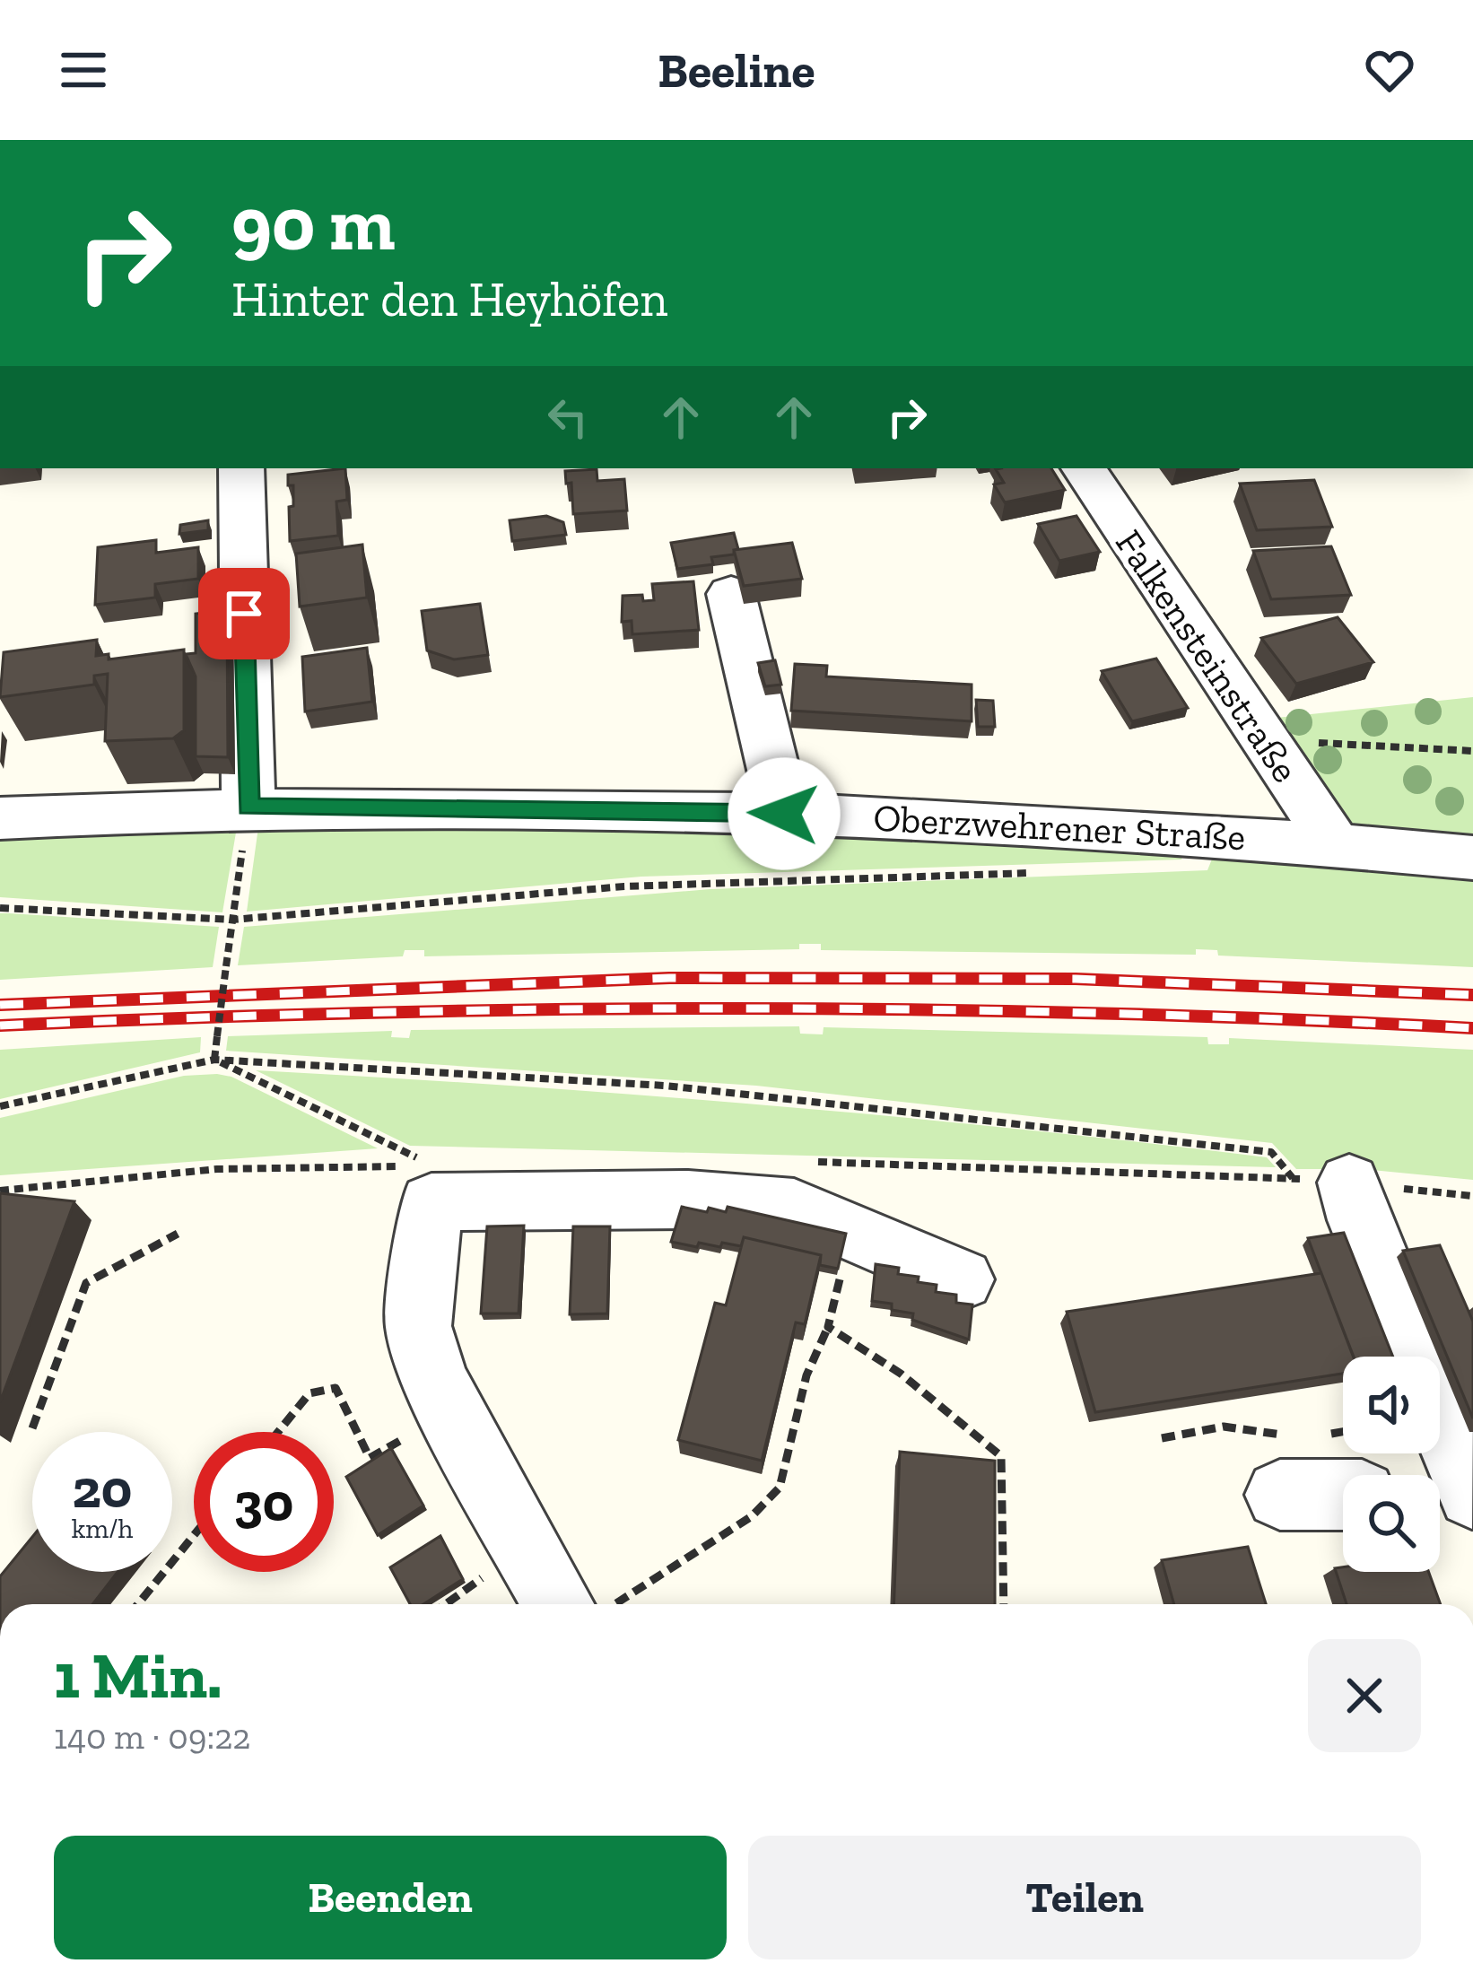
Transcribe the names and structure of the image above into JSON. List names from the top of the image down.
{
  "streets": {
    "street": ["Falkensteinstraße", "Oberzwehrener Straße"]
  },
  "crossings": [
    ["Falkensteinstraße", "Oberzwehrener Straße"]
  ],
  "page": {
    "header": "Beeline",
    "turn": ["90 m", "Hinter den Heyhöfen"],
    "speed": "20 km/h",
    "limit": "30",
    "heading": ["1 Min.", "140 m · 09:22"],
    "buttons": ["Beenden", "Teilen"]
  }
}
